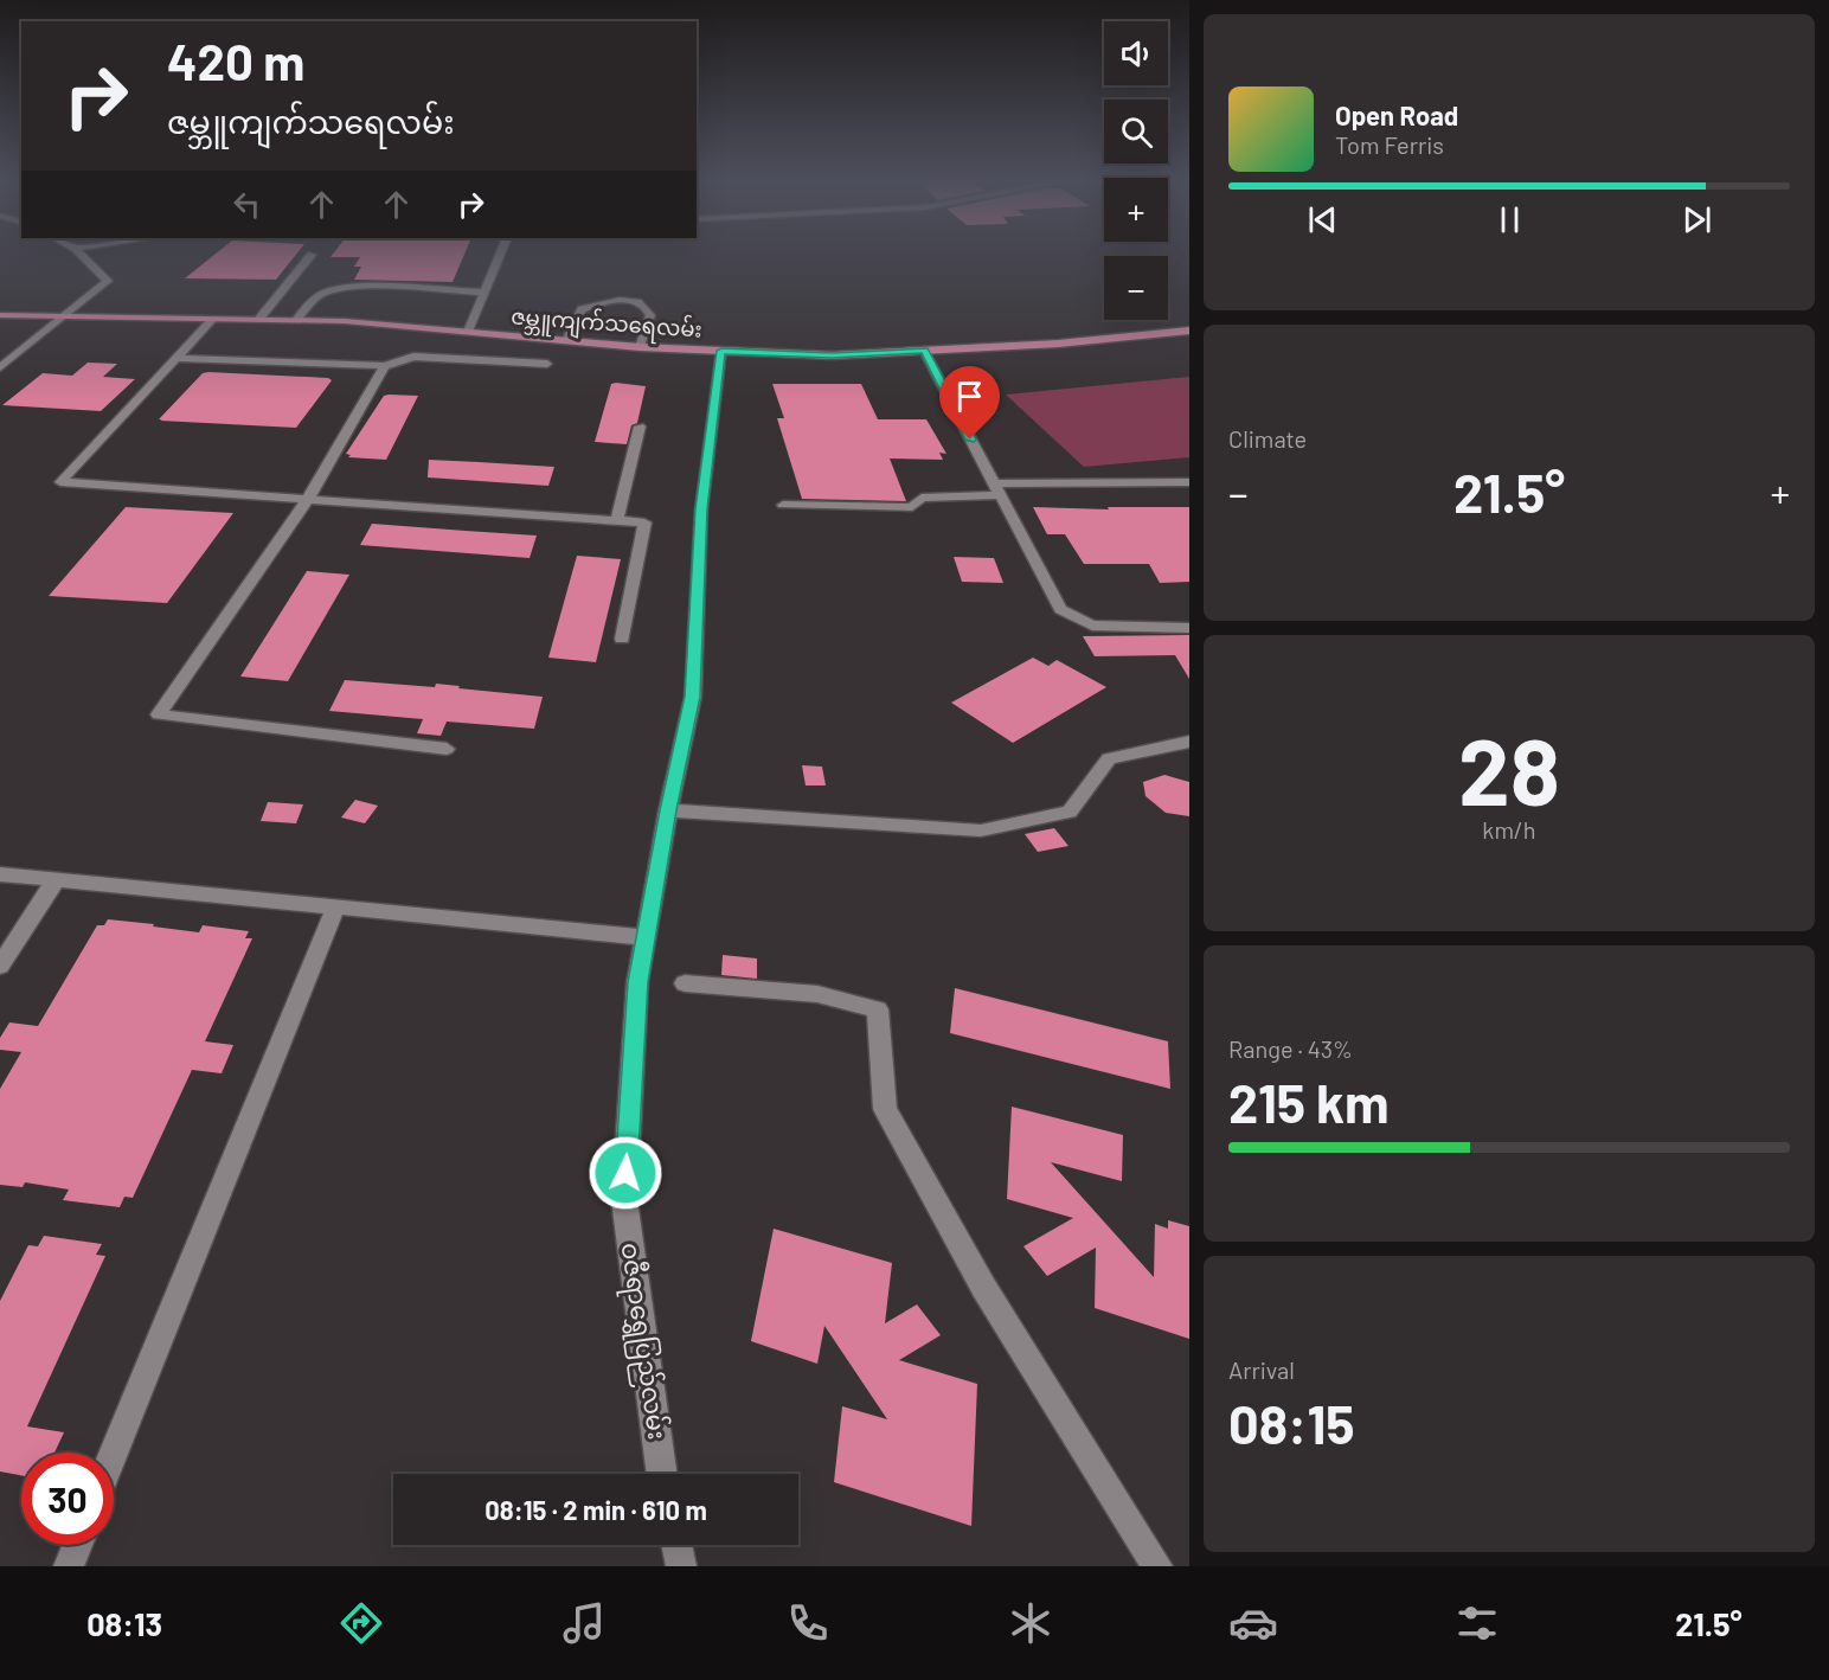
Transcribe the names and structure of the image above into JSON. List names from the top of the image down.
{
  "streets": {
    "main road": ["ဇမ္ဘူကျက်သရေလမ်း"],
    "street": ["ဝဇီရာရွှေပြည်လမ်း"]
  },
  "crossings": [
    ["ဇမ္ဘူကျက်သရေလမ်း", "ဝဇီရာရွှေပြည်လမ်း"]
  ],
  "page": {
    "map_buttons": ["+", "−"],
    "turn": ["420 m", "ဇမ္ဘူကျက်သရေလမ်း"],
    "song": ["Open Road", "Tom Ferris"],
    "tile": [
      "Climate",
      ["28", "km/h"],
      ["Range · 43%", "215 km"],
      ["Arrival", "08:15"]
    ],
    "heat": ["−", "21.5°", "+"],
    "limit": "30",
    "trip": "08:15 · 2 min · 610 m",
    "tabs": ["08:13", "21.5°"]
  }
}
